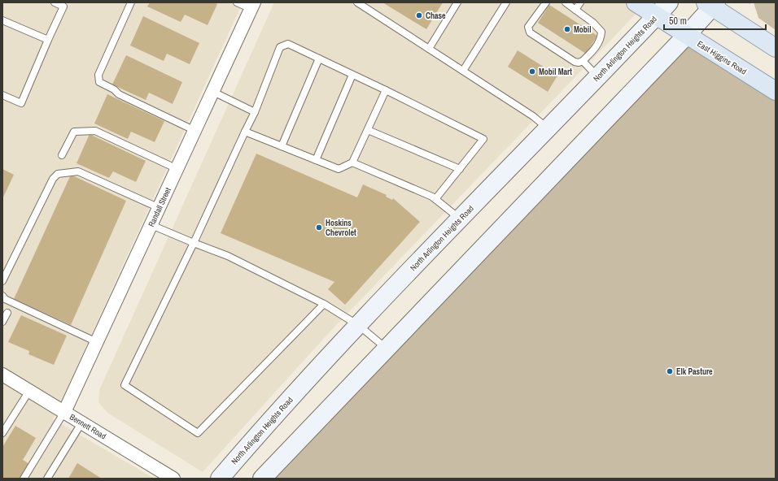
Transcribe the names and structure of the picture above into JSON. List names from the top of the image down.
{
  "streets": {
    "main road": ["North Arlington Heights Road", "East Higgins Road"],
    "street": ["Randall Street", "Bennett Road"]
  },
  "crossings": [
    ["North Arlington Heights Road", "East Higgins Road"],
    ["Randall Street", "Bennett Road"]
  ],
  "places": [
    "Chase",
    "Mobil",
    "Mobil Mart",
    "Hoskins Chevrolet",
    "Elk Pasture"
  ],
  "scale_bar": "50 m"
}
